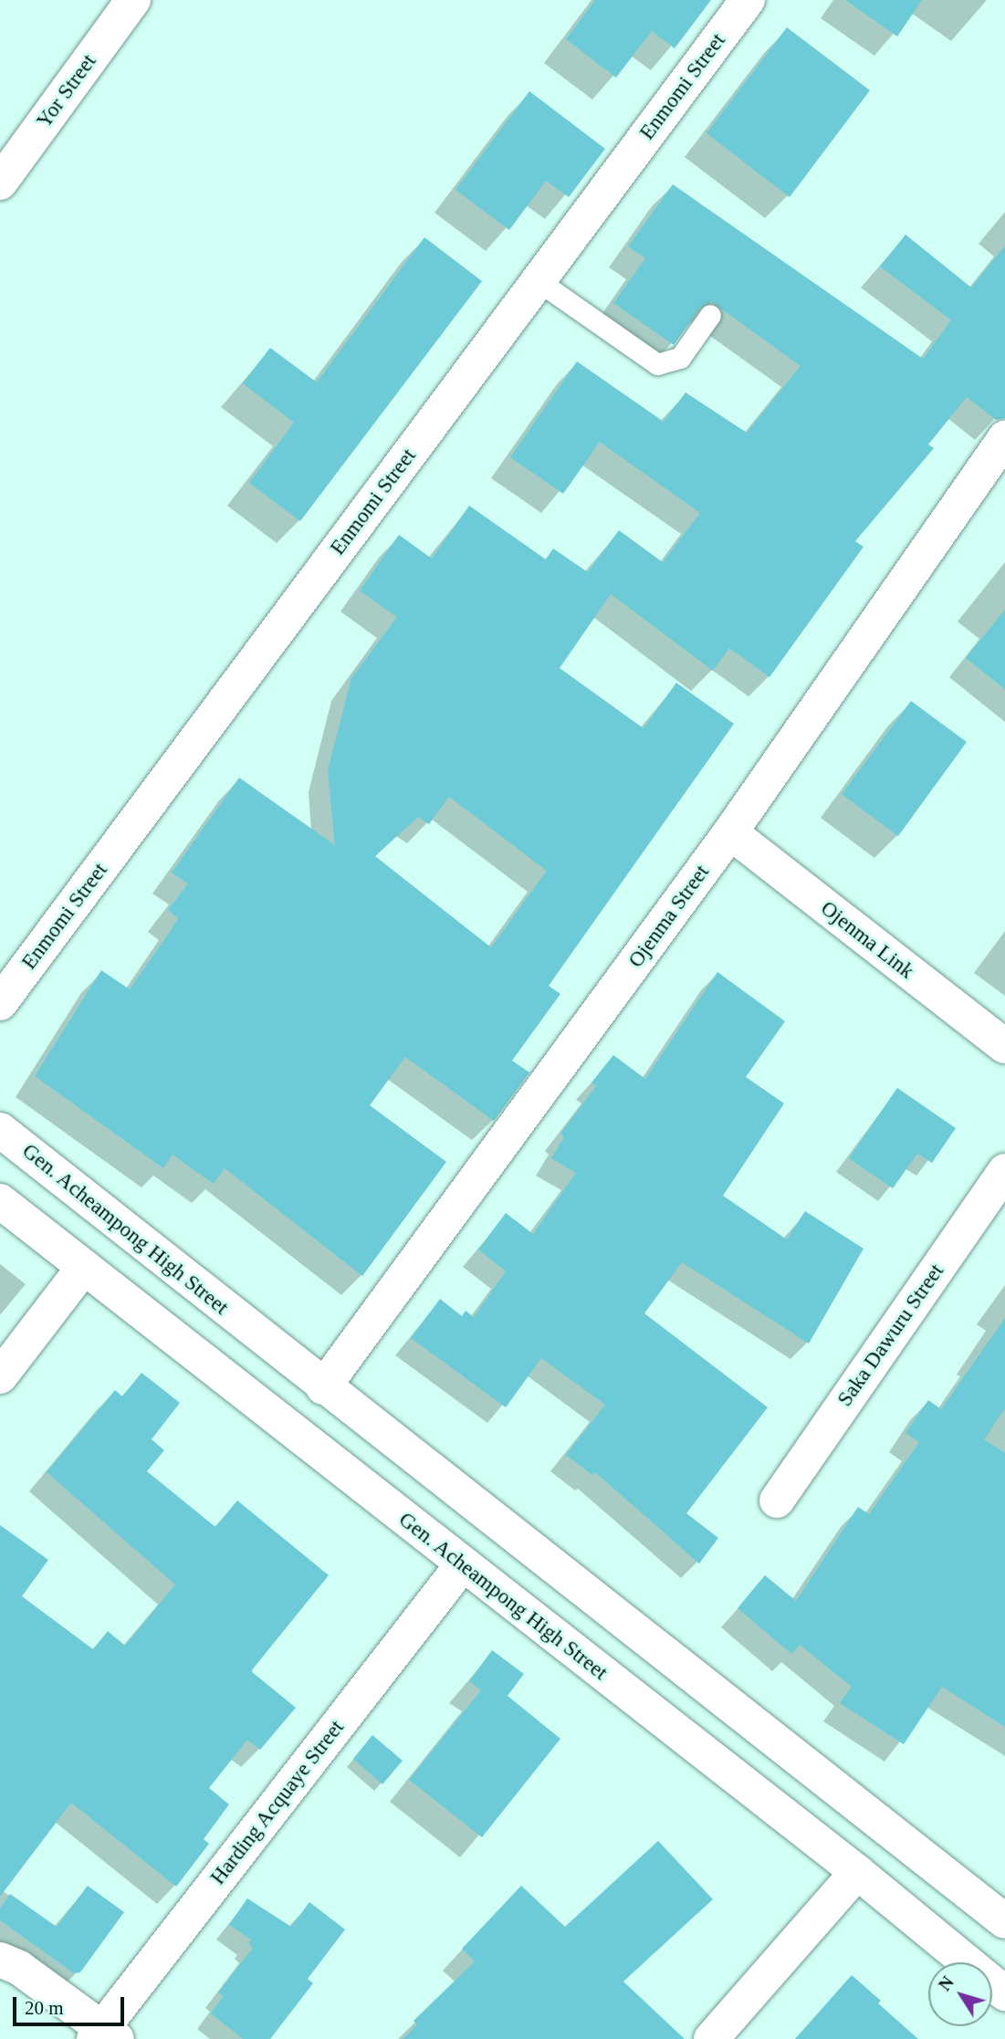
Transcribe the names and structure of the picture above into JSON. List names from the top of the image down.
{
  "streets": {
    "street": [
      "Enmomi Street",
      "Yor Street",
      "Ojenma Street",
      "Ojenma Link",
      "Gen. Acheampong High Street",
      "Saka Dawuru Street",
      "Harding Acquaye Street"
    ]
  },
  "crossings": [
    ["Ojenma Street", "Ojenma Link"],
    ["Ojenma Street", "Gen. Acheampong High Street"],
    ["Gen. Acheampong High Street", "Harding Acquaye Street"]
  ],
  "scale_bar": "20 m",
  "north": "top left"
}
